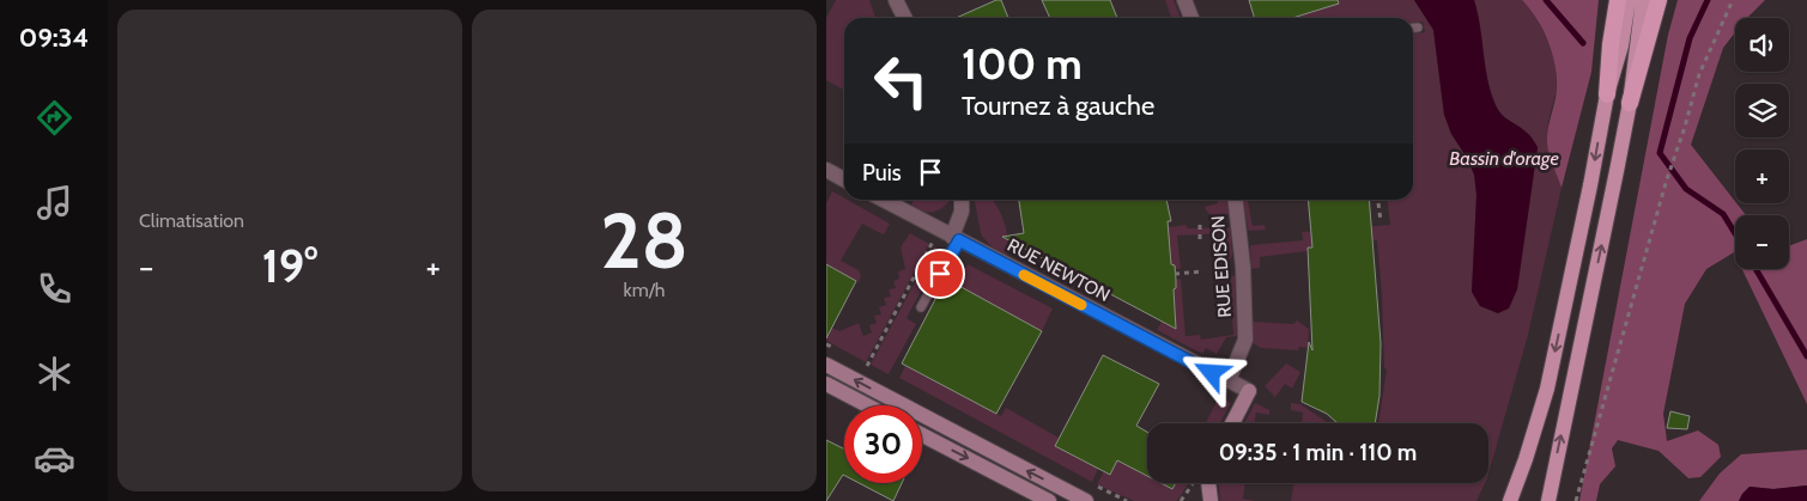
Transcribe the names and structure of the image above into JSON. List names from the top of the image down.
{
  "streets": {
    "street": ["RUE EDISON", "RUE NEWTON"]
  },
  "crossings": [
    ["RUE EDISON", "RUE NEWTON"]
  ],
  "water": ["Bassin d'orage"],
  "page": {
    "tabs": "09:34",
    "tile": [
      "Climatisation",
      ["28", "km/h"]
    ],
    "map_buttons": ["+", "−"],
    "turn": ["100 m", "Tournez à gauche"],
    "then": "Puis",
    "heat": ["−", "19°", "+"],
    "limit": "30",
    "trip": "09:35 · 1 min · 110 m"
  }
}
